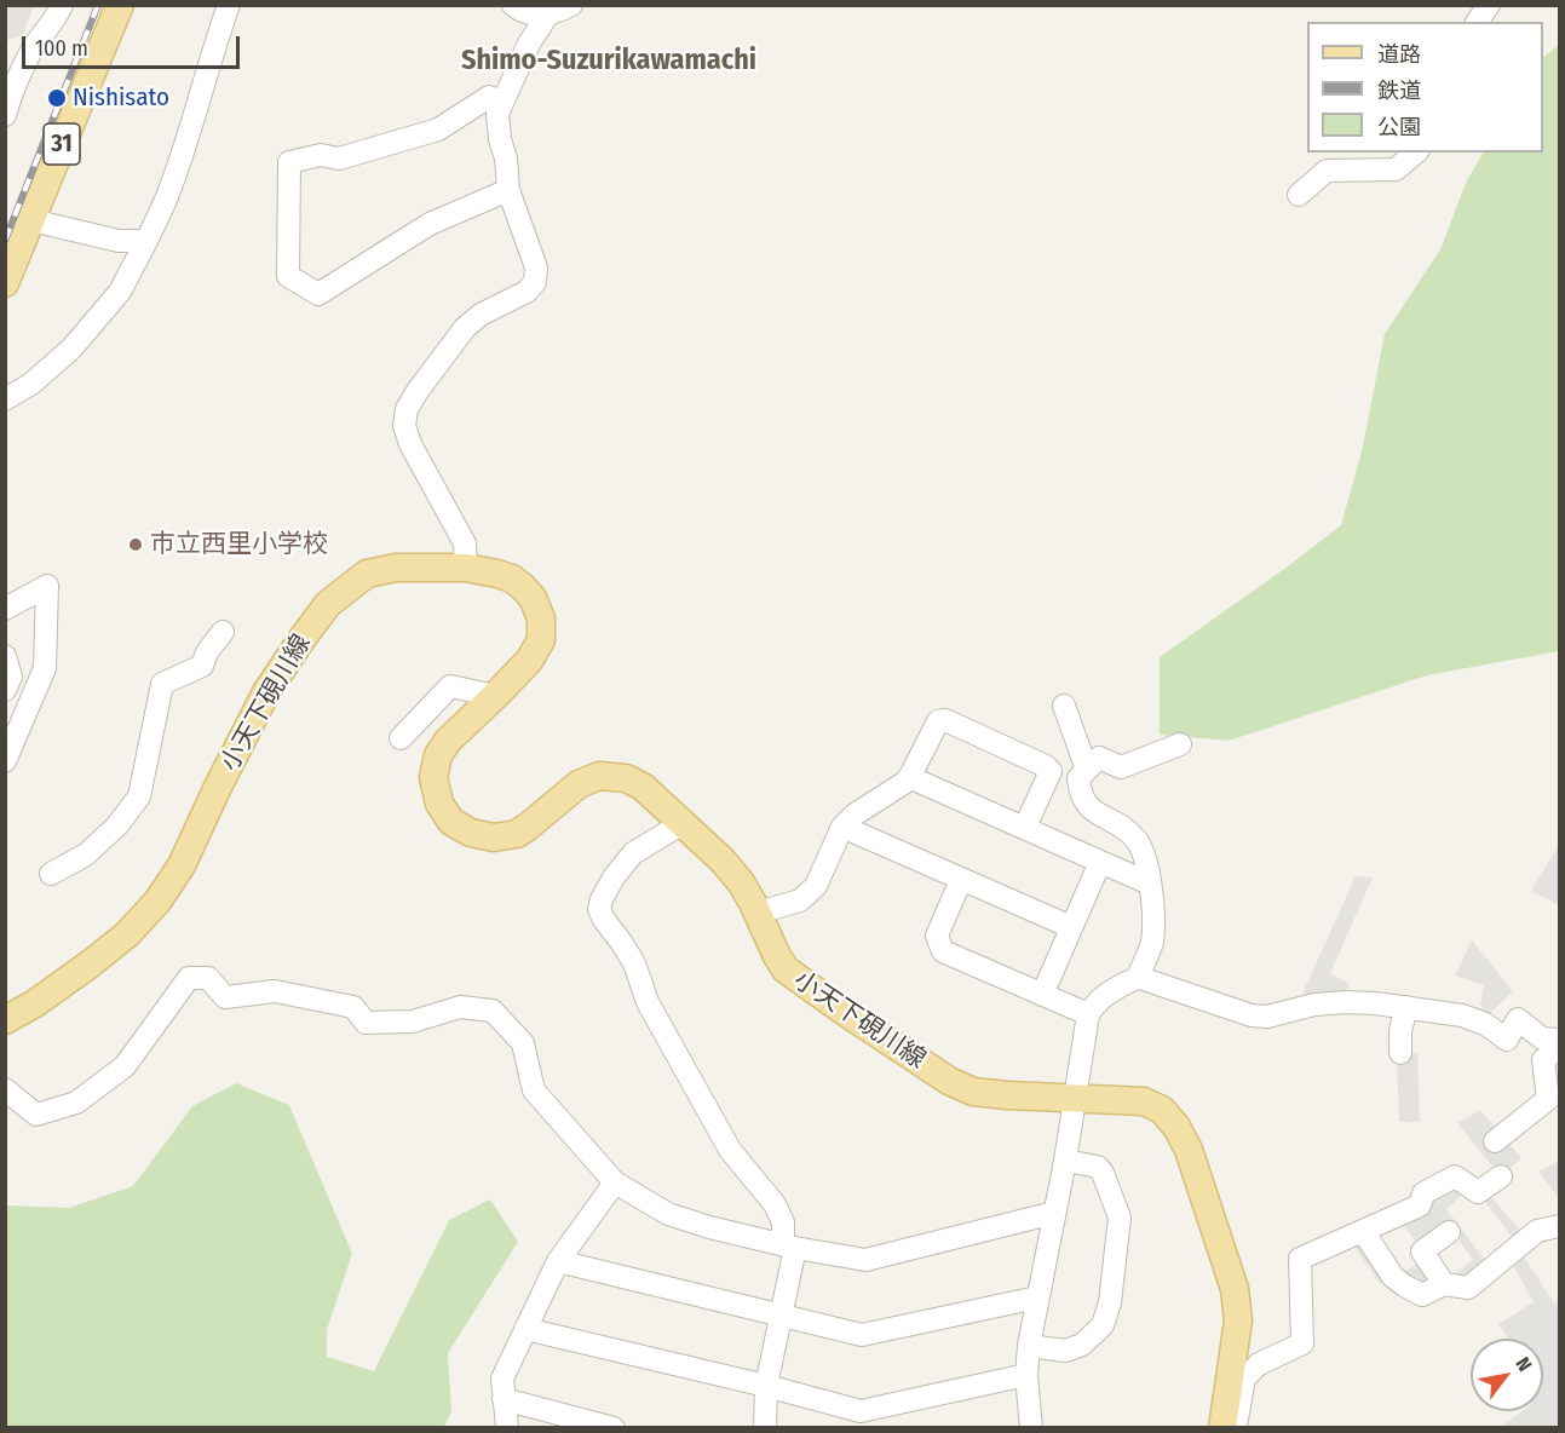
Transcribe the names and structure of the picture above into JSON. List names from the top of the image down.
{
  "streets": {
    "main road": ["31", "小天下硯川線"]
  },
  "districts": ["Shimo-Suzurikawamachi"],
  "places": ["Nishisato", "市立西里小学校"],
  "legend": ["道路", "鉄道", "公園"],
  "scale_bar": "100 m",
  "north": "top right"
}
